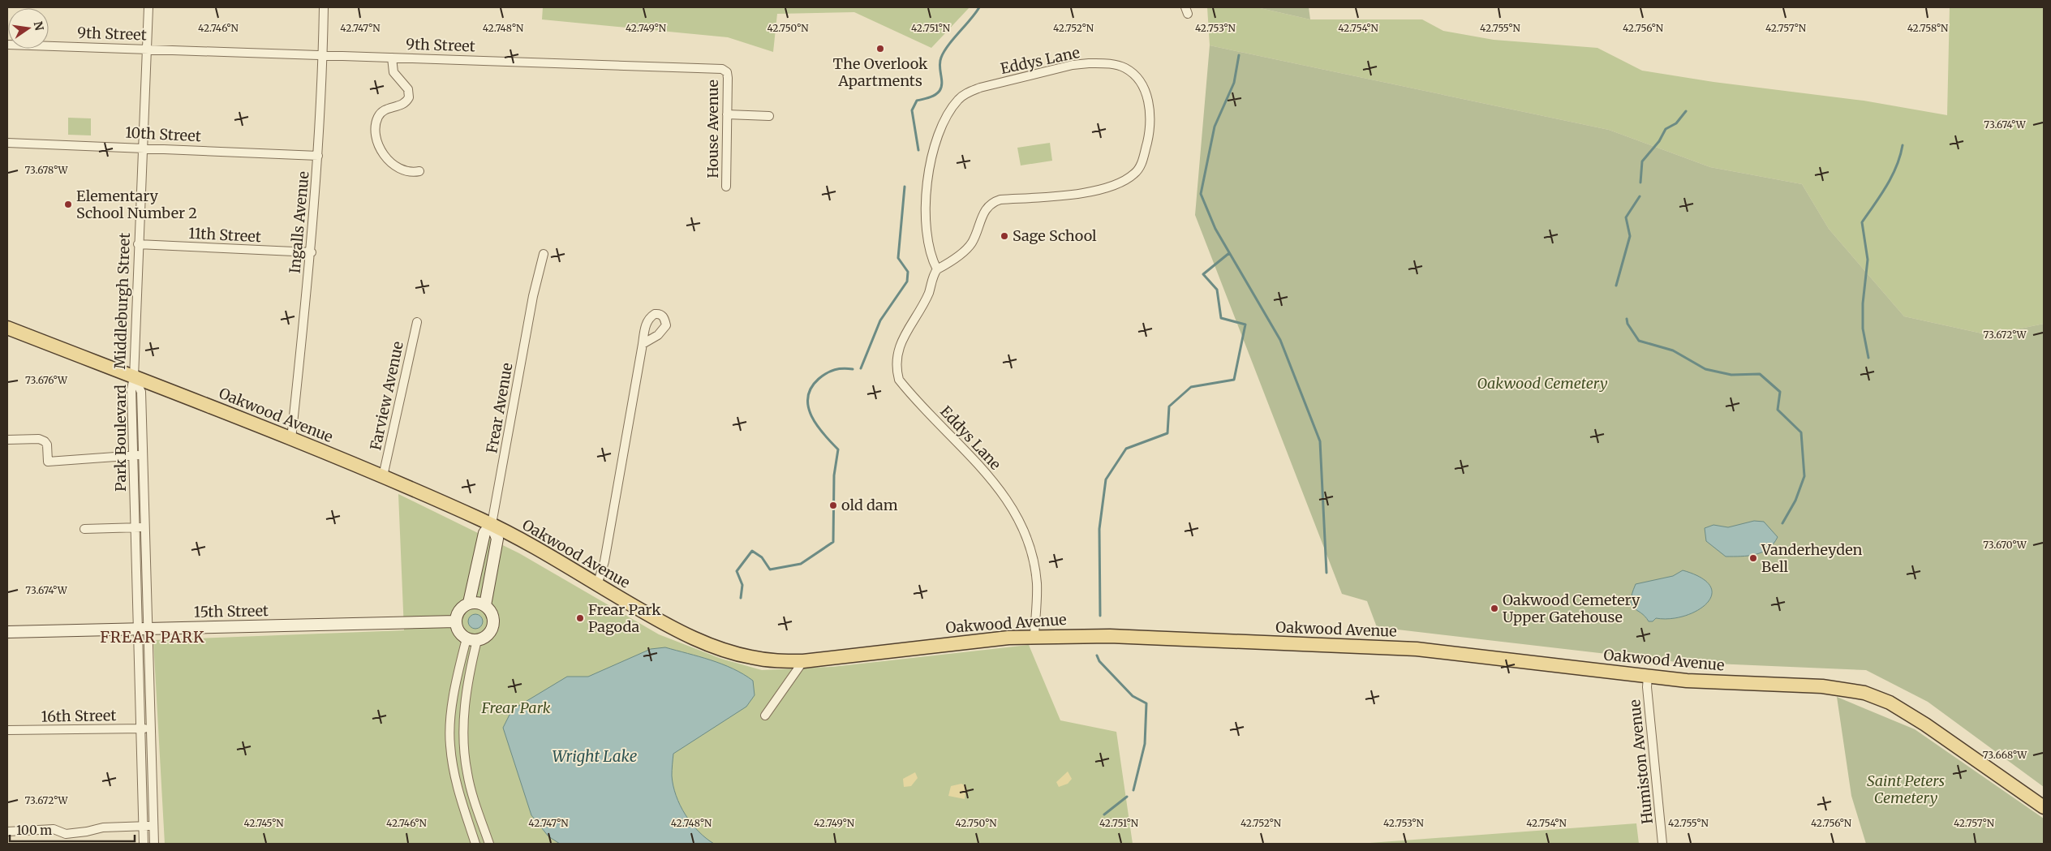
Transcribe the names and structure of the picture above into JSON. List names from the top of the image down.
{
  "streets": {
    "main road": ["Oakwood Avenue"],
    "street": [
      "9th Street",
      "Eddys Lane",
      "House Avenue",
      "10th Street",
      "Ingalls Avenue",
      "11th Street",
      "Middleburgh Street",
      "Farview Avenue",
      "Frear Avenue",
      "Park Boulevard",
      "15th Street",
      "16th Street",
      "Humiston Avenue"
    ]
  },
  "crossings": [
    ["9th Street", "House Avenue"],
    ["9th Street", "Ingalls Avenue"],
    ["9th Street", "Middleburgh Street"],
    ["Eddys Lane", "Oakwood Avenue"],
    ["10th Street", "Ingalls Avenue"],
    ["10th Street", "Middleburgh Street"],
    ["Ingalls Avenue", "11th Street"],
    ["Ingalls Avenue", "Oakwood Avenue"],
    ["11th Street", "Middleburgh Street"],
    ["Middleburgh Street", "Oakwood Avenue"],
    ["Middleburgh Street", "Park Boulevard"],
    ["Farview Avenue", "Oakwood Avenue"],
    ["Frear Avenue", "Oakwood Avenue"],
    ["Oakwood Avenue", "Park Boulevard"],
    ["Oakwood Avenue", "Humiston Avenue"],
    ["Park Boulevard", "15th Street"],
    ["Park Boulevard", "16th Street"]
  ],
  "districts": ["FREAR PARK"],
  "water": ["Wright Lake"],
  "parks": ["Oakwood Cemetery", "Frear Park", "Saint Peters Cemetery"],
  "places": [
    "The Overlook Apartments",
    "Elementary School Number 2",
    "Sage School",
    "old dam",
    "Vanderheyden Bell",
    "Oakwood Cemetery Upper Gatehouse",
    "Frear Park Pagoda"
  ],
  "scale_bar": "100 m",
  "north": "right",
  "coordinates": [
    "42.746°N",
    "42.747°N",
    "42.748°N",
    "42.749°N",
    "42.750°N",
    "42.751°N",
    "42.752°N",
    "42.753°N",
    "42.754°N",
    "42.755°N",
    "42.756°N",
    "42.757°N",
    "42.758°N",
    "73.674°W",
    "73.678°W",
    "73.672°W",
    "73.676°W",
    "73.670°W",
    "73.668°W",
    "42.745°N"
  ]
}
